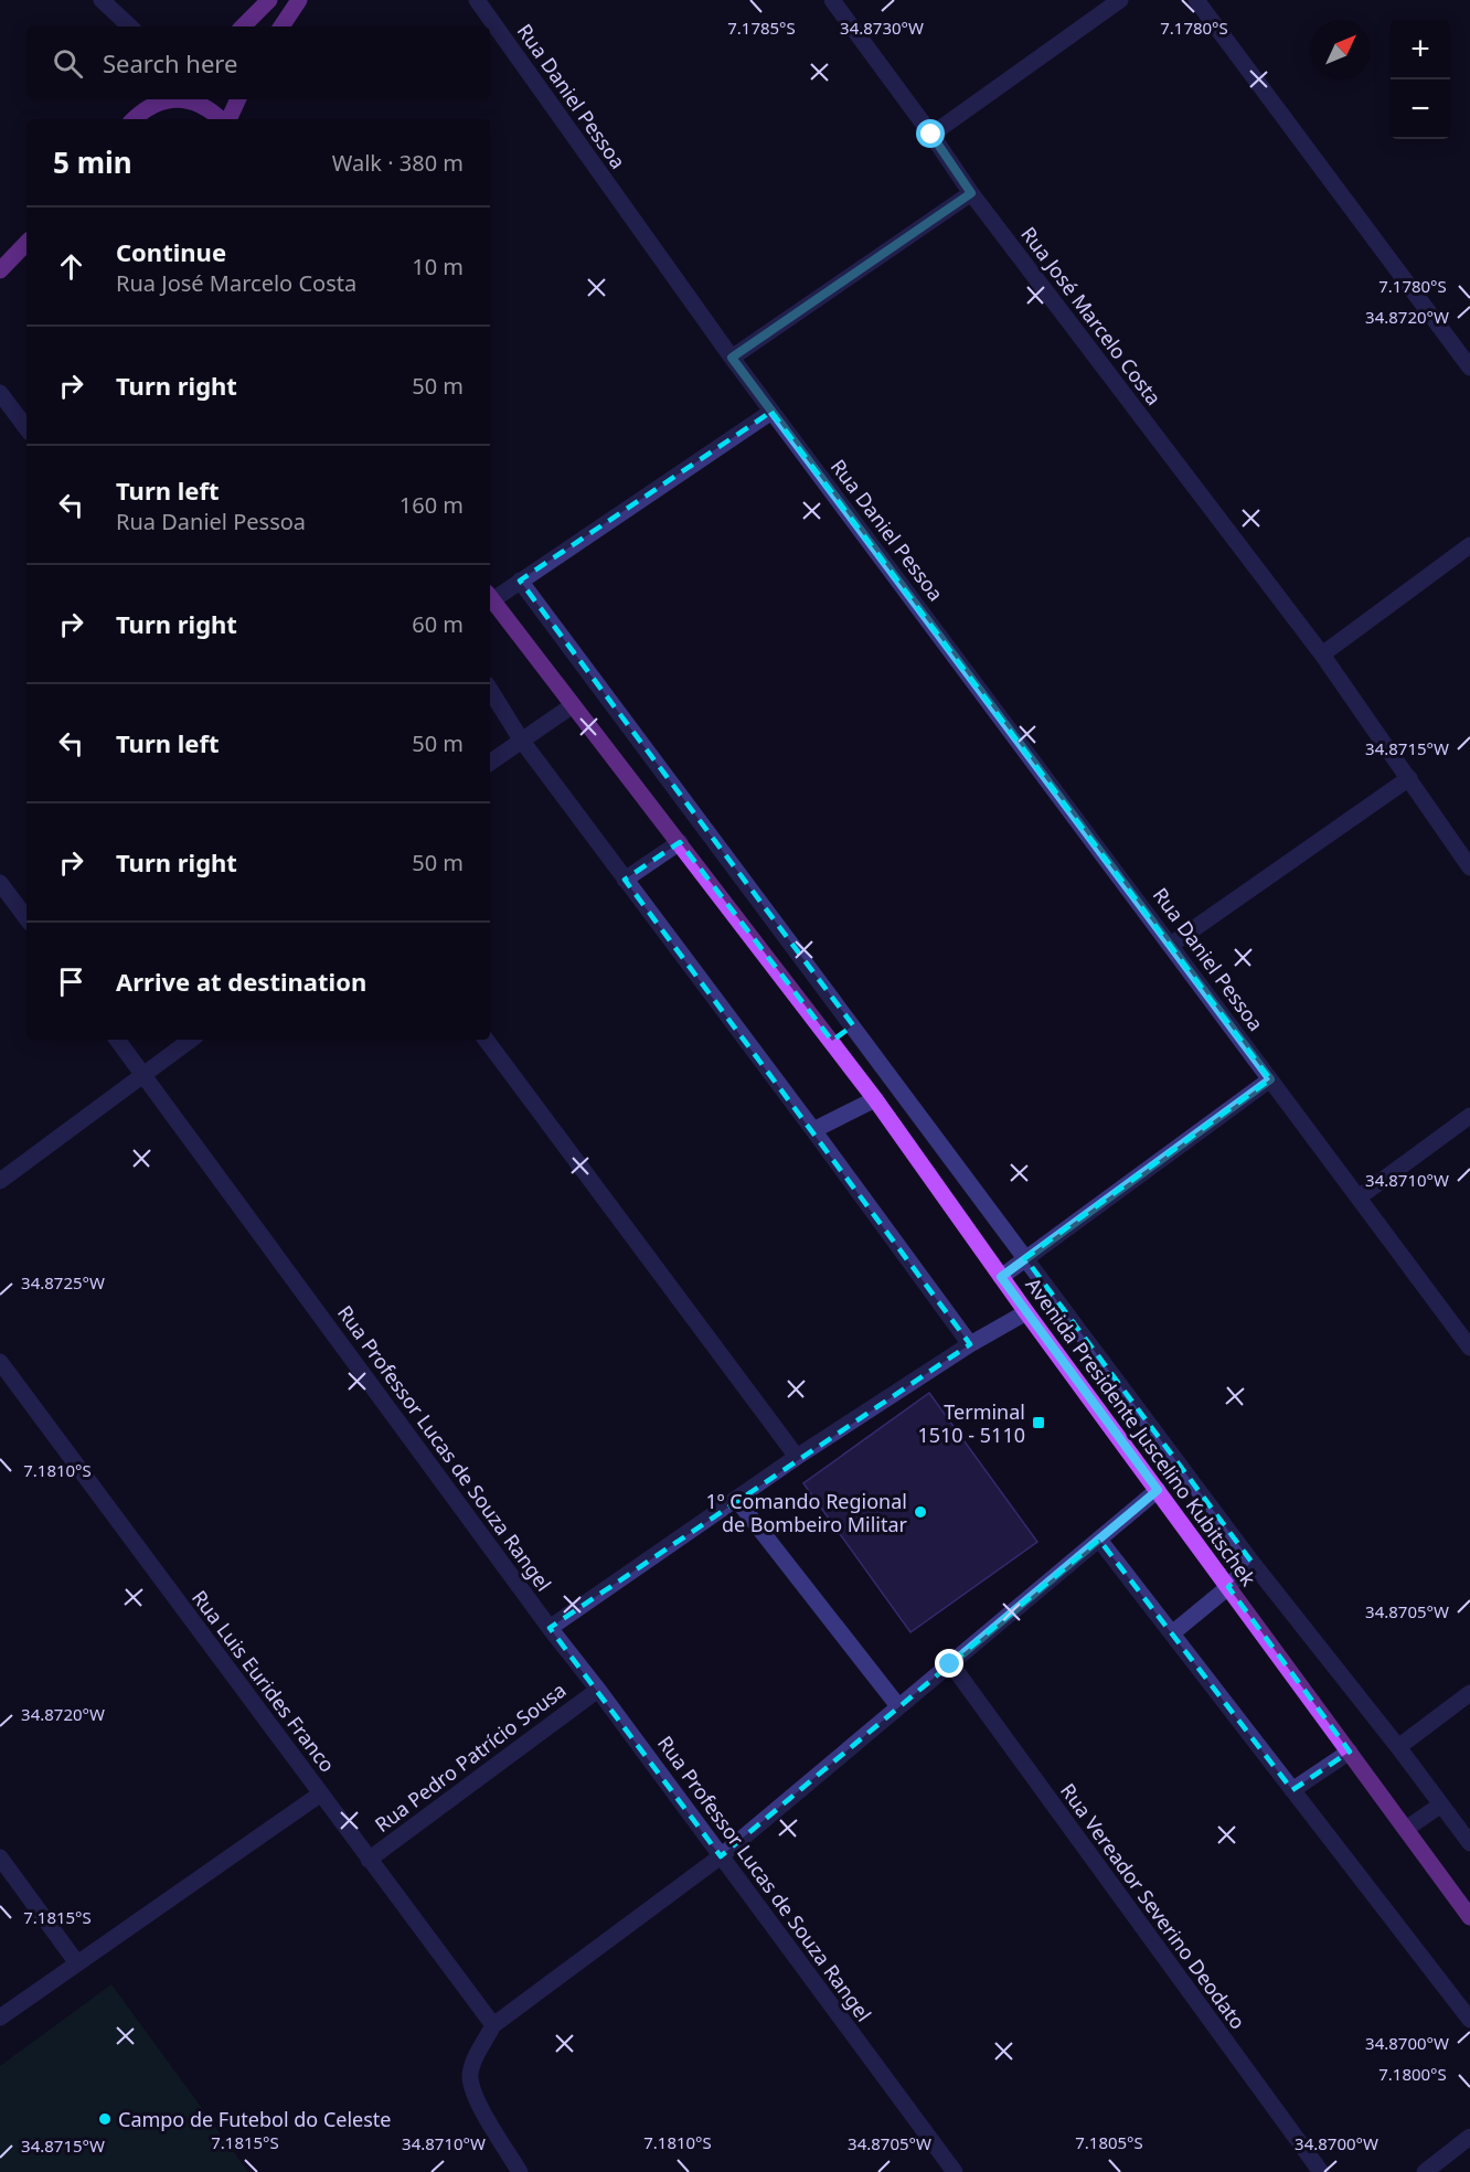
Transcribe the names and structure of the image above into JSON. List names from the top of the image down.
{
  "streets": {
    "main road": ["Avenida Presidente Juscelino Kubitschek"],
    "street": [
      "Rua Daniel Pessoa",
      "Rua José Marcelo Costa",
      "Rua Professor Lucas de Souza Rangel",
      "Rua Luis Eurides Franco",
      "Rua Pedro Patrício Sousa",
      "Rua Vereador Severino Deodato"
    ]
  },
  "crossings": [
    ["Rua Professor Lucas de Souza Rangel", "Rua Pedro Patrício Sousa"],
    ["Rua Luis Eurides Franco", "Rua Pedro Patrício Sousa"]
  ],
  "places": {
    "transit": ["Terminal 1510 - 5110"],
    "other": ["1º Comando Regional de Bombeiro Militar", "Campo de Futebol do Celeste"]
  },
  "north": "top right",
  "page": {
    "map_buttons": ["+", "−"],
    "search": "Search here",
    "heading": ["5 min", "Walk · 380 m"],
    "list": [
      ["Continue", "Rua José Marcelo Costa", "10 m"],
      ["Turn right", "50 m"],
      ["Turn left", "Rua Daniel Pessoa", "160 m"],
      ["Turn right", "60 m"],
      ["Turn left", "50 m"],
      ["Turn right", "50 m"],
      "Arrive at destination"
    ]
  },
  "coordinates": [
    "34.8730°W",
    "7.1785°S",
    "7.1780°S",
    "34.8720°W",
    "34.8715°W",
    "34.8710°W",
    "34.8725°W",
    "7.1810°S",
    "34.8705°W",
    "7.1815°S",
    "34.8700°W",
    "7.1800°S",
    "7.1805°S"
  ]
}
